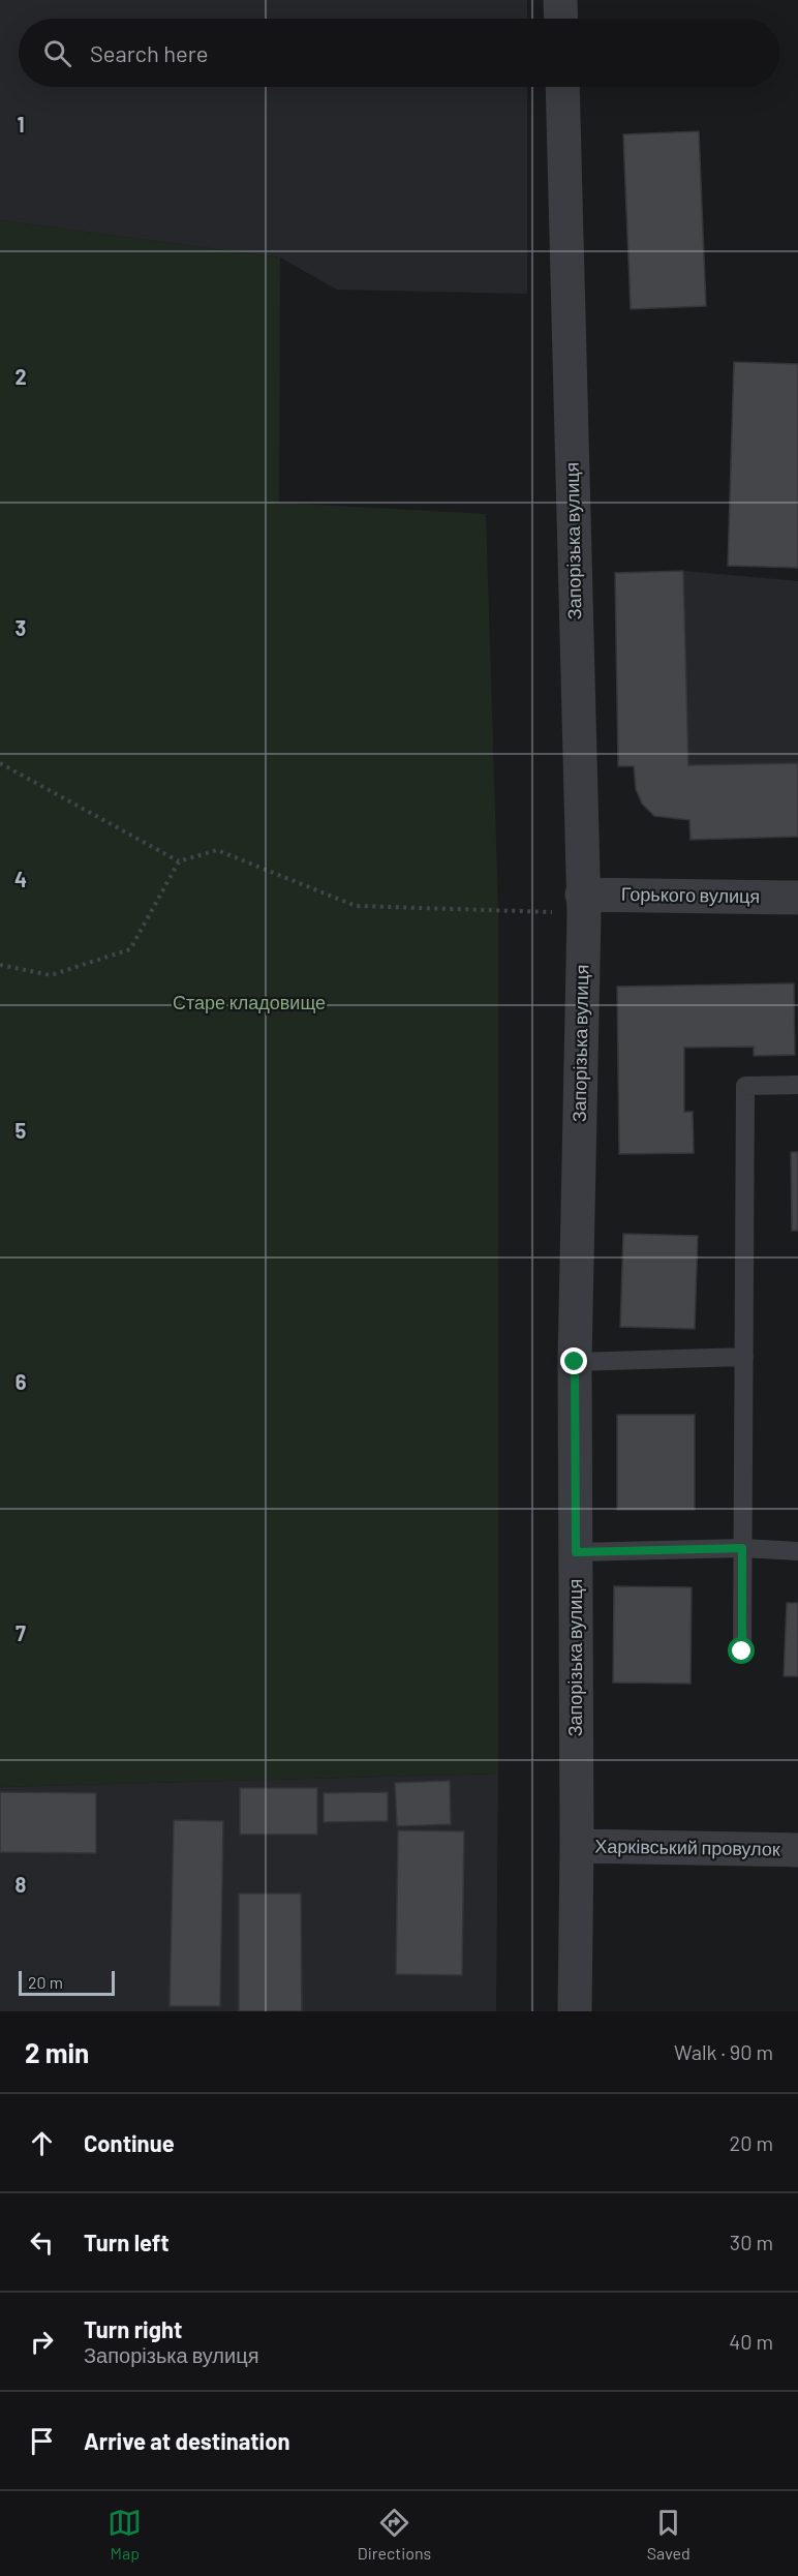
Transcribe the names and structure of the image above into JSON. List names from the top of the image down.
{
  "streets": {
    "street": ["Запорізька вулиця", "Горького вулиця", "Харківський провулок"]
  },
  "crossings": [
    ["Запорізька вулиця", "Горького вулиця"],
    ["Запорізька вулиця", "Харківський провулок"]
  ],
  "parks": ["Старе кладовище"],
  "scale_bar": "20 m",
  "page": {
    "search": "Search here",
    "scale": "20 m",
    "heading": ["2 min", "Walk · 90 m"],
    "list": [
      ["Continue", "20 m"],
      ["Turn left", "30 m"],
      ["Turn right", "Запорізька вулиця", "40 m"],
      "Arrive at destination"
    ],
    "nav": ["Map", "Directions", "Saved"]
  },
  "grid": {
    "rows": [
      "1",
      "2",
      "3",
      "4",
      "5",
      "6",
      "7",
      "8"
    ]
  }
}
